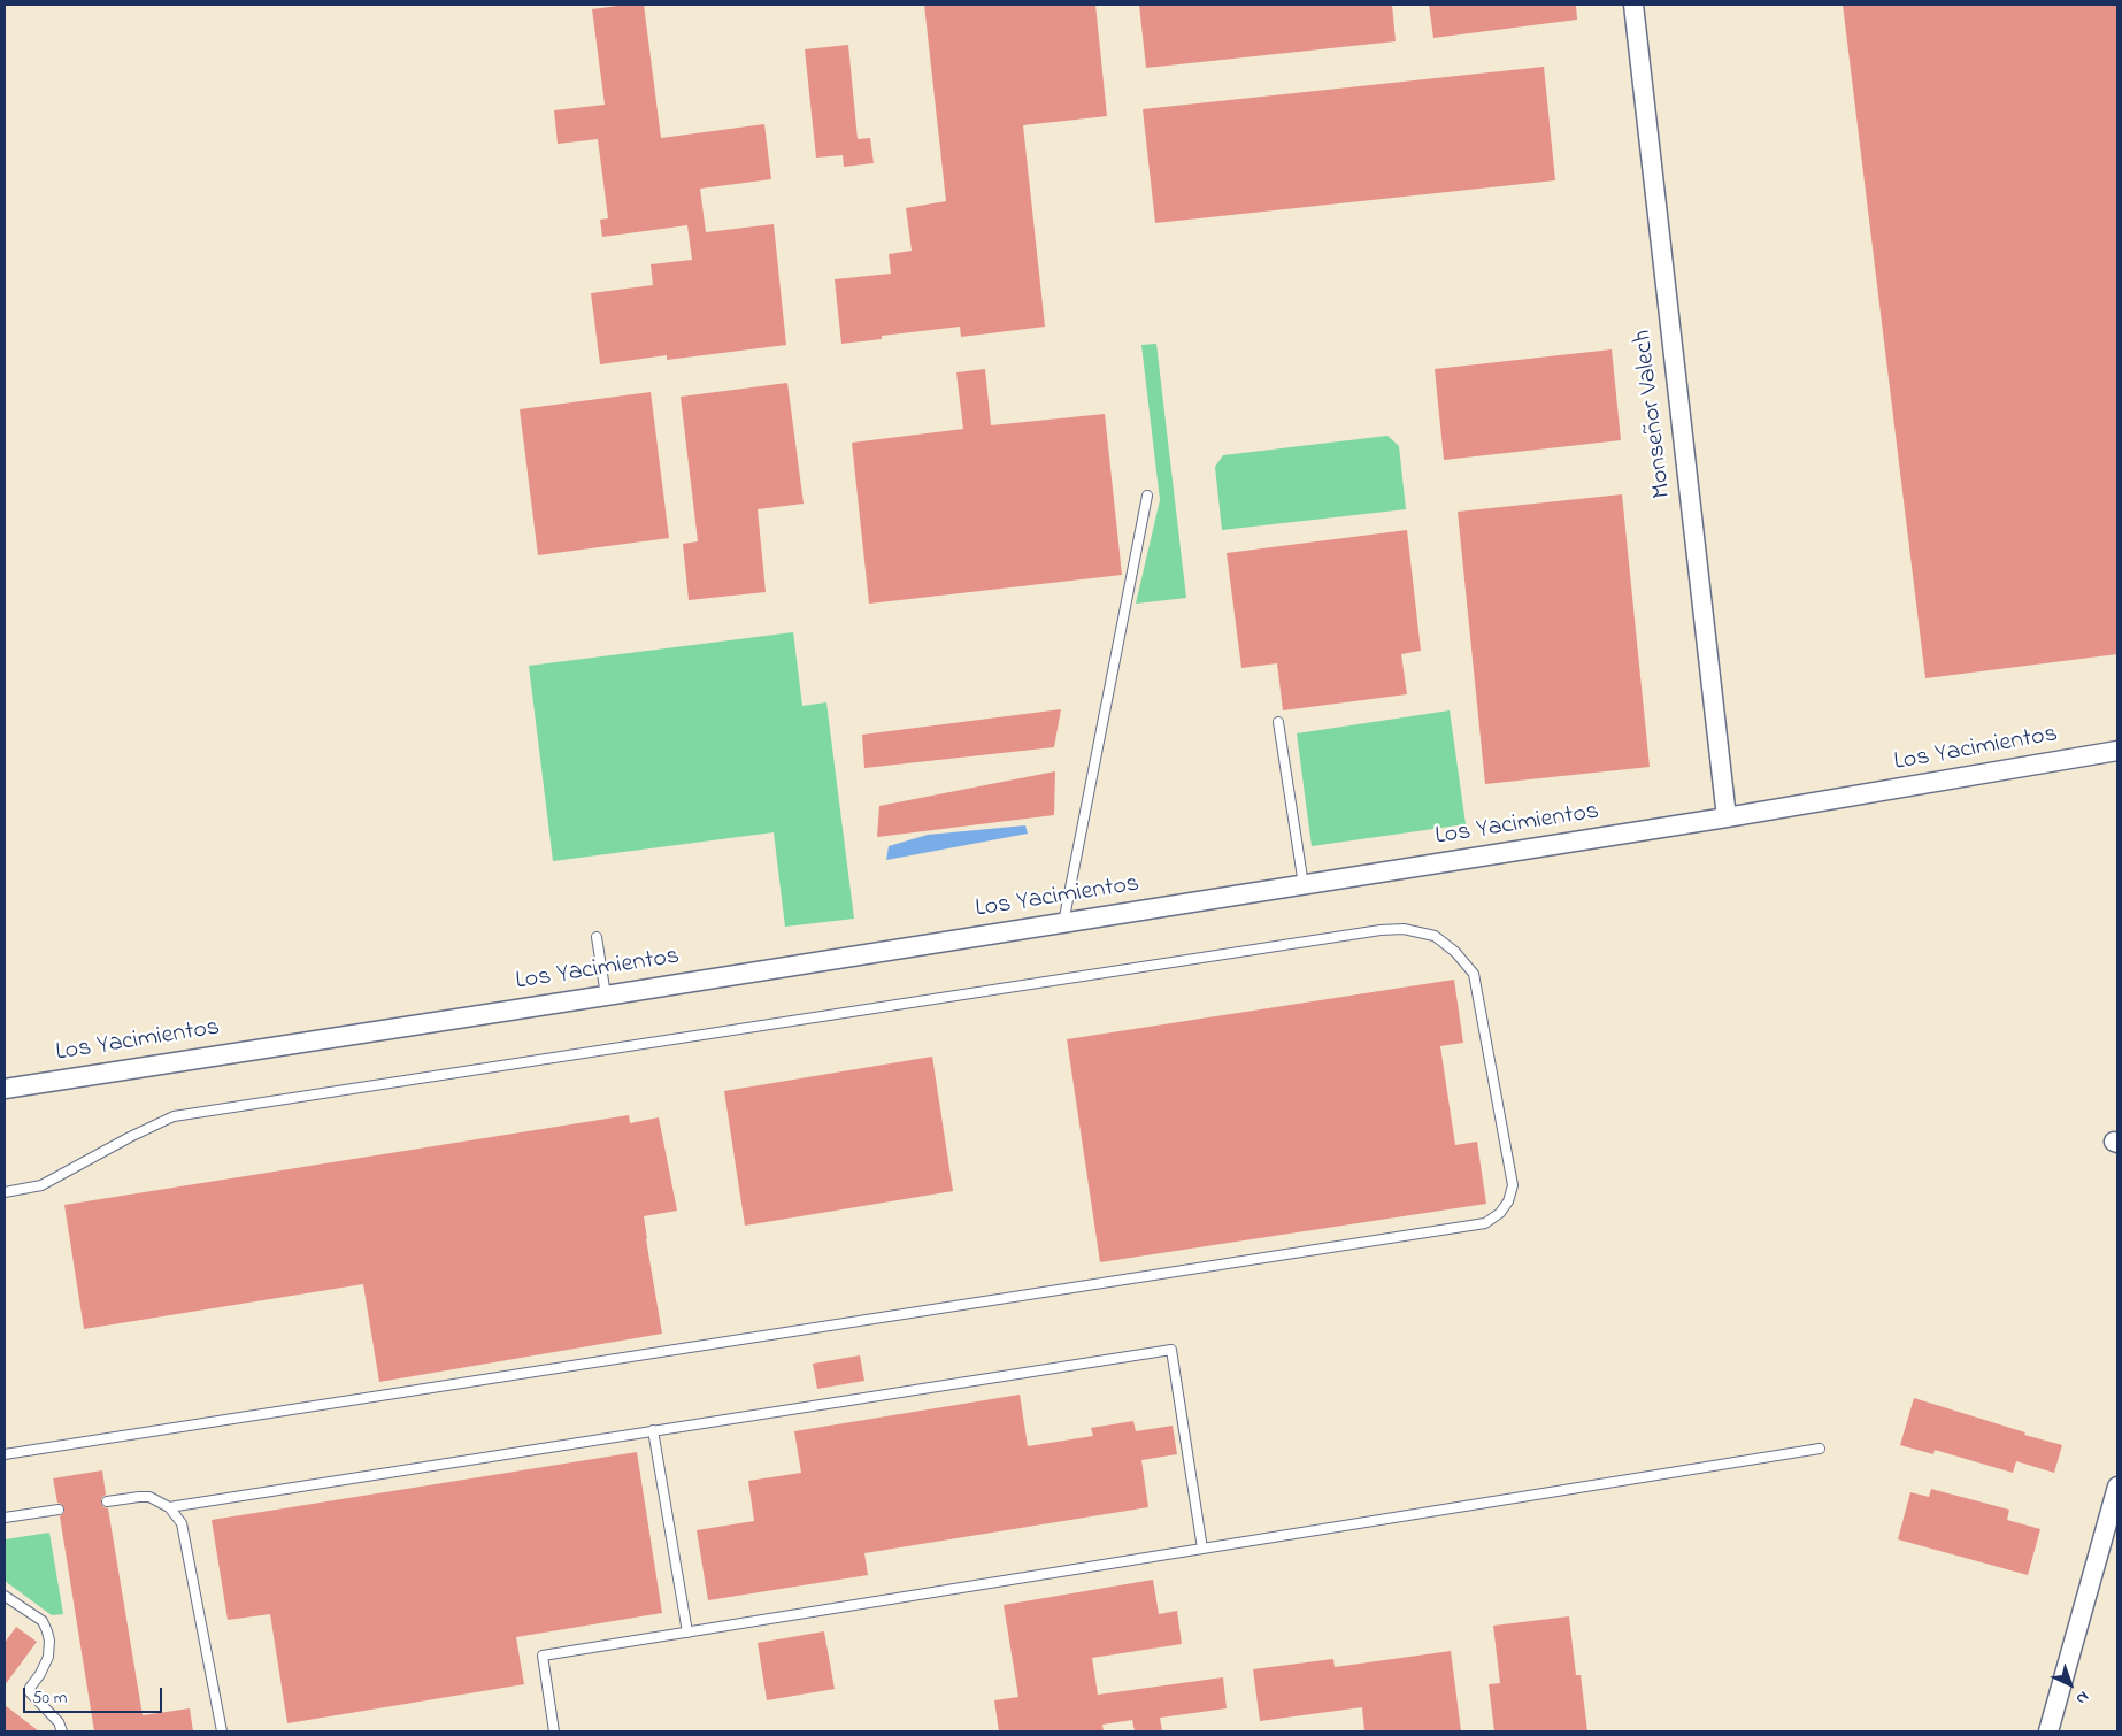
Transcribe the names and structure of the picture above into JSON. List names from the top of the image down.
{
  "streets": {
    "street": ["Monseñor Valech", "Los Yacimientos"]
  },
  "crossings": [
    ["Monseñor Valech", "Los Yacimientos"]
  ],
  "scale_bar": "50 m",
  "north": "bottom right"
}
